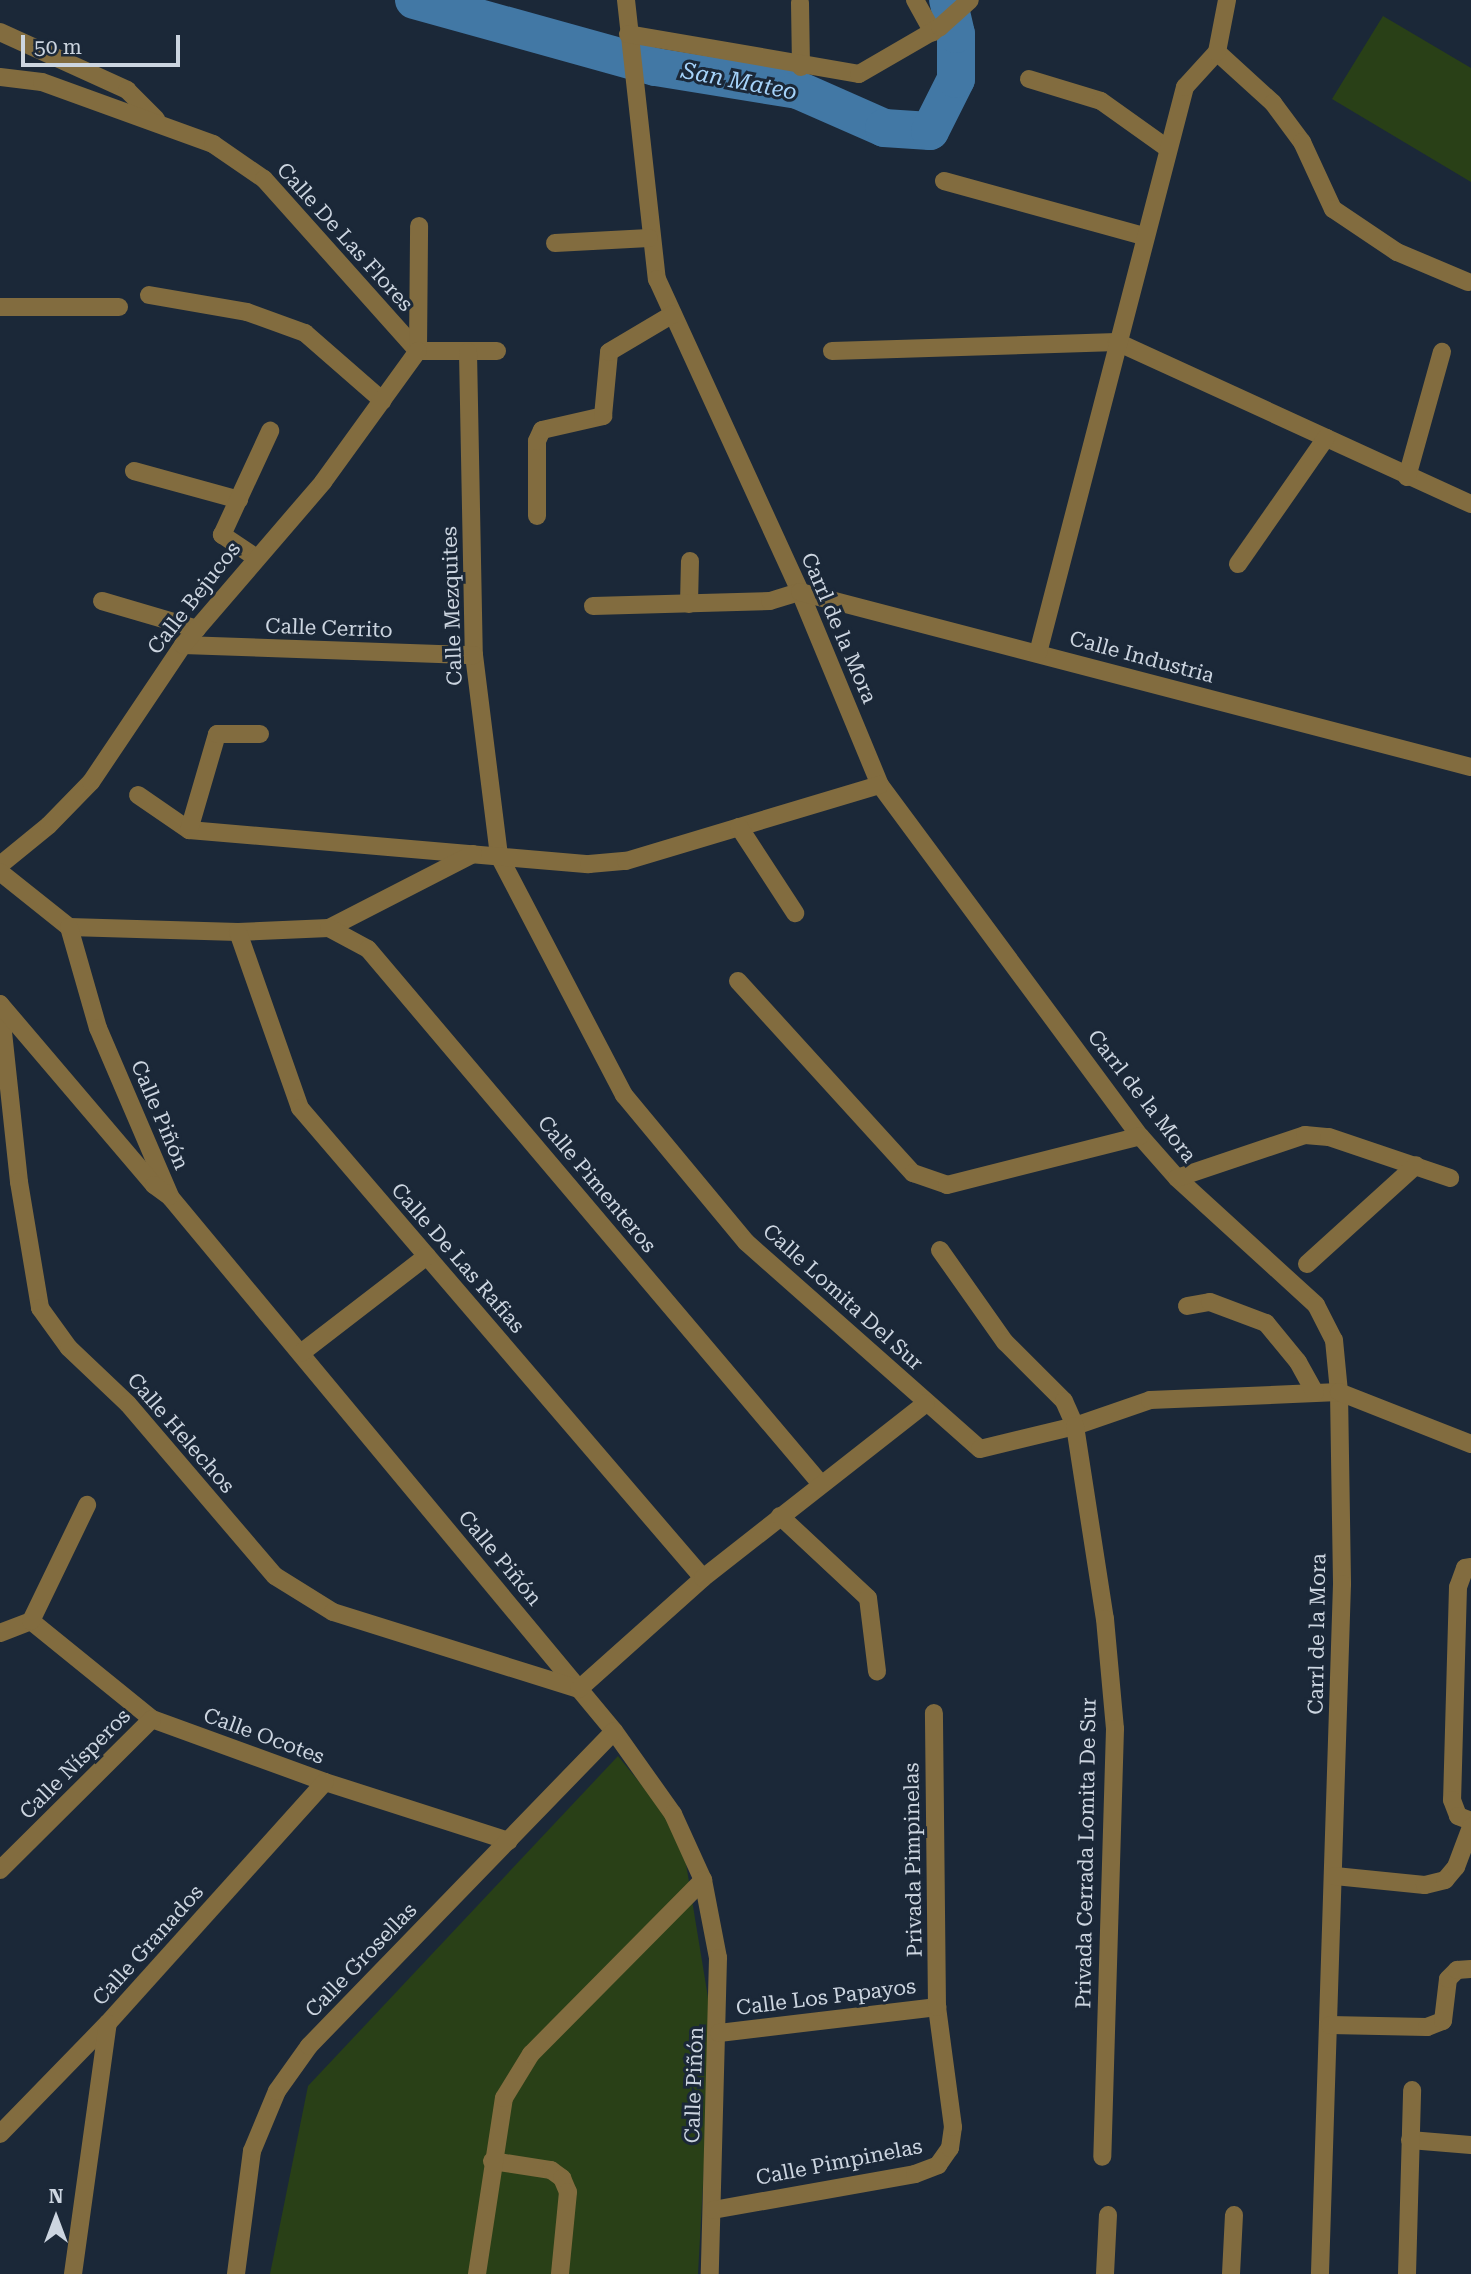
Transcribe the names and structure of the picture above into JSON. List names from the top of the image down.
{
  "streets": {
    "street": [
      "Calle De Las Flores",
      "Calle Bejucos",
      "Calle Mezquites",
      "Calle Cerrito",
      "Carrl de la Mora",
      "Calle Industria",
      "Calle Piñón",
      "Calle Pimenteros",
      "Calle De Las Rafias",
      "Calle Lomita Del Sur",
      "Calle Helechos",
      "Calle Ocotes",
      "Calle Nísperos",
      "Privada Cerrada Lomita De Sur",
      "Privada Pimpinelas",
      "Calle Granados",
      "Calle Grosellas",
      "Calle Los Papayos",
      "Calle Pimpinelas"
    ]
  },
  "crossings": [
    ["Calle De Las Flores", "Calle Bejucos"],
    ["Calle Bejucos", "Calle Cerrito"],
    ["Calle Mezquites", "Calle Cerrito"],
    ["Calle Mezquites", "Calle Lomita Del Sur"],
    ["Carrl de la Mora", "Calle Industria"],
    ["Carrl de la Mora", "Calle Lomita Del Sur"],
    ["Calle Piñón", "Calle Helechos"],
    ["Calle Piñón", "Calle Grosellas"],
    ["Calle Piñón", "Calle Los Papayos"],
    ["Calle Piñón", "Calle Pimpinelas"],
    ["Calle Lomita Del Sur", "Privada Cerrada Lomita De Sur"],
    ["Calle Ocotes", "Calle Nísperos"],
    ["Calle Ocotes", "Calle Granados"],
    ["Calle Ocotes", "Calle Grosellas"],
    ["Privada Pimpinelas", "Calle Los Papayos"],
    ["Privada Pimpinelas", "Calle Pimpinelas"],
    ["Calle Los Papayos", "Calle Pimpinelas"]
  ],
  "water": ["San Mateo"],
  "scale_bar": "50 m",
  "north": "top"
}
